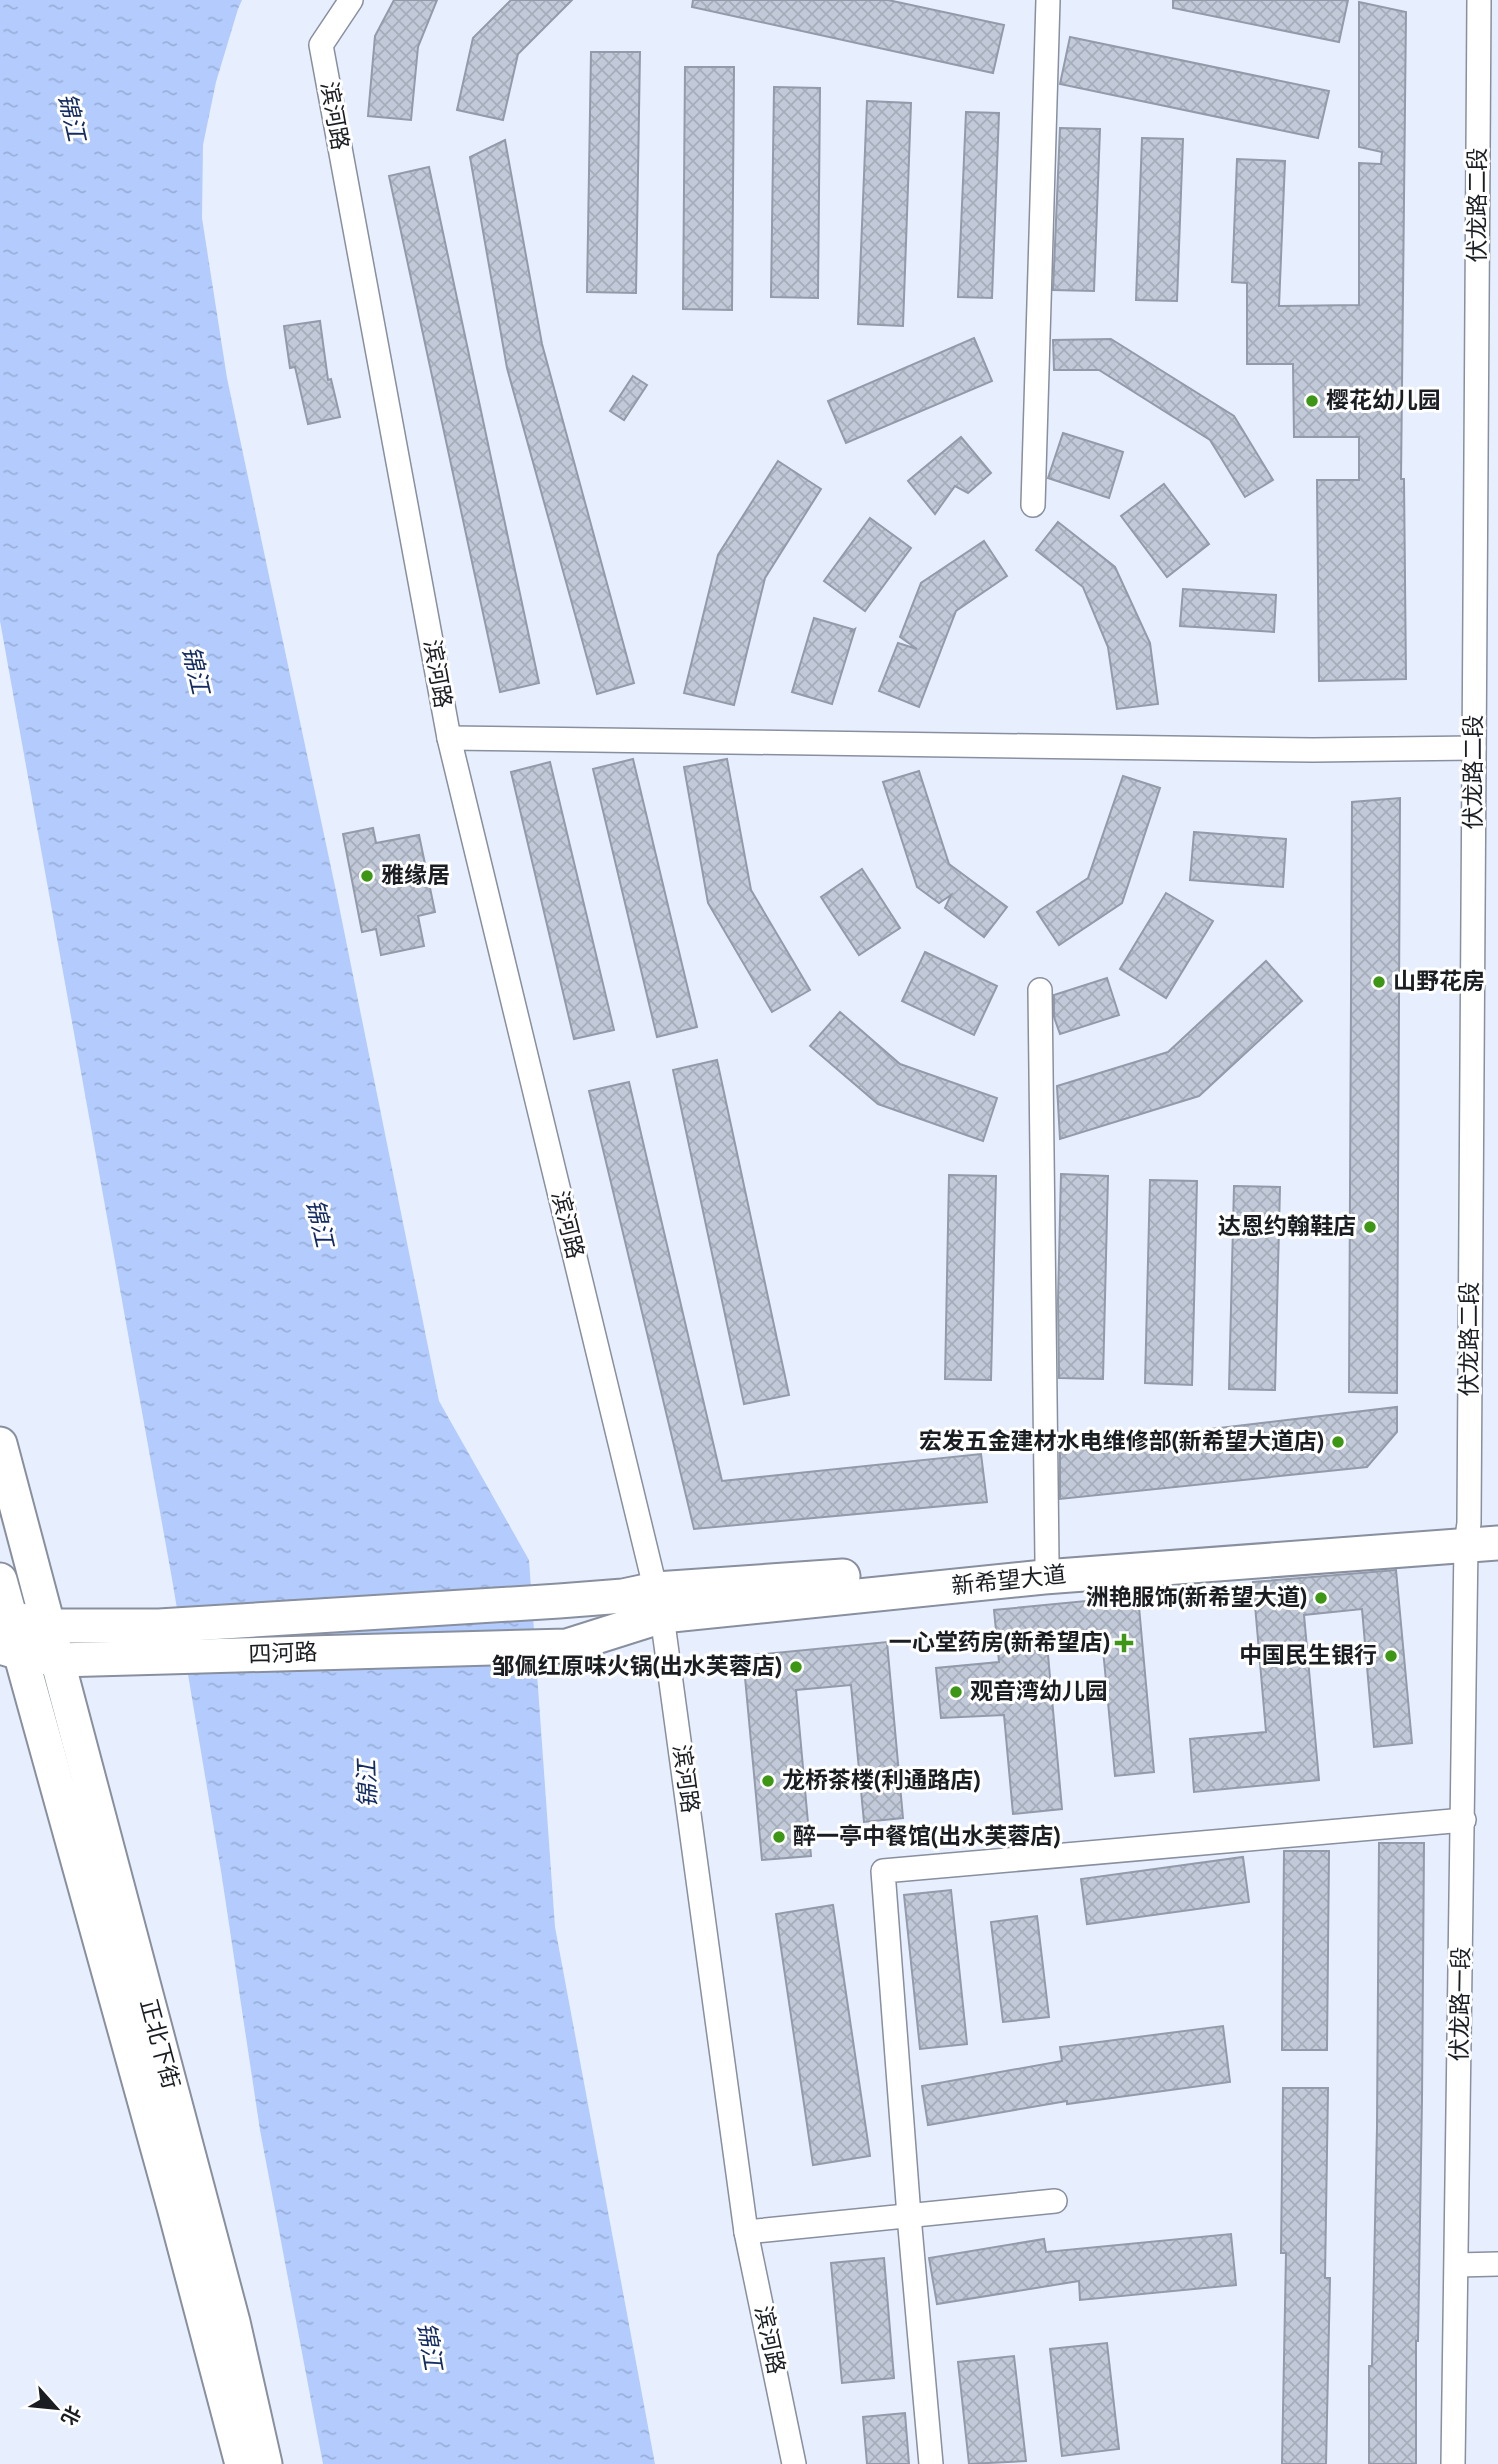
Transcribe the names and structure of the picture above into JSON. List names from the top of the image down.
{
  "streets": {
    "street": [
      "滨河路",
      "伏龙路二段",
      "新希望大道",
      "四河路",
      "伏龙路一段",
      "正北下街"
    ]
  },
  "crossings": [
    ["滨河路", "新希望大道"],
    ["滨河路", "四河路"],
    ["伏龙路二段", "新希望大道"],
    ["伏龙路二段", "伏龙路一段"],
    ["新希望大道", "四河路"],
    ["新希望大道", "伏龙路一段"],
    ["四河路", "正北下街"]
  ],
  "water": ["锦江"],
  "places": {
    "other": [
      "樱花幼儿园",
      "雅缘居",
      "山野花房",
      "达恩约翰鞋店",
      "宏发五金建材水电维修部(新希望大道店)",
      "洲艳服饰(新希望大道)",
      "中国民生银行",
      "邹佩红原味火锅(出水芙蓉店)",
      "观音湾幼儿园",
      "龙桥茶楼(利通路店)",
      "醉一亭中餐馆(出水芙蓉店)"
    ],
    "health": ["一心堂药房(新希望店)"]
  },
  "north": "bottom right"
}
